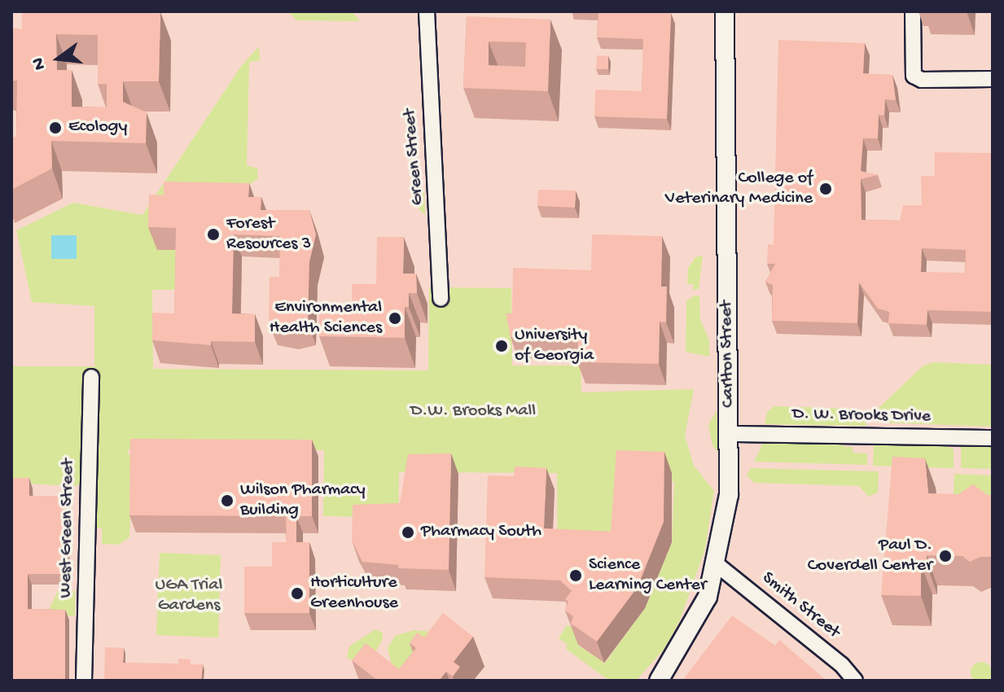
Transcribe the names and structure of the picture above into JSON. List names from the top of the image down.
{
  "streets": {
    "street": [
      "Green Street",
      "Carlton Street",
      "D. W. Brooks Drive",
      "West Green Street",
      "Smith Street"
    ]
  },
  "crossings": [
    ["Carlton Street", "D. W. Brooks Drive"],
    ["Carlton Street", "Smith Street"]
  ],
  "parks": ["D.W. Brooks Mall", "UGA Trial Gardens"],
  "places": [
    "Ecology",
    "College of Veterinary Medicine",
    "Forest Resources 3",
    "Environmental Health Sciences",
    "University of Georgia",
    "Wilson Pharmacy Building",
    "Pharmacy South",
    "Paul D. Coverdell Center",
    "Science Learning Center",
    "Horticulture Greenhouse"
  ],
  "north": "left"
}
